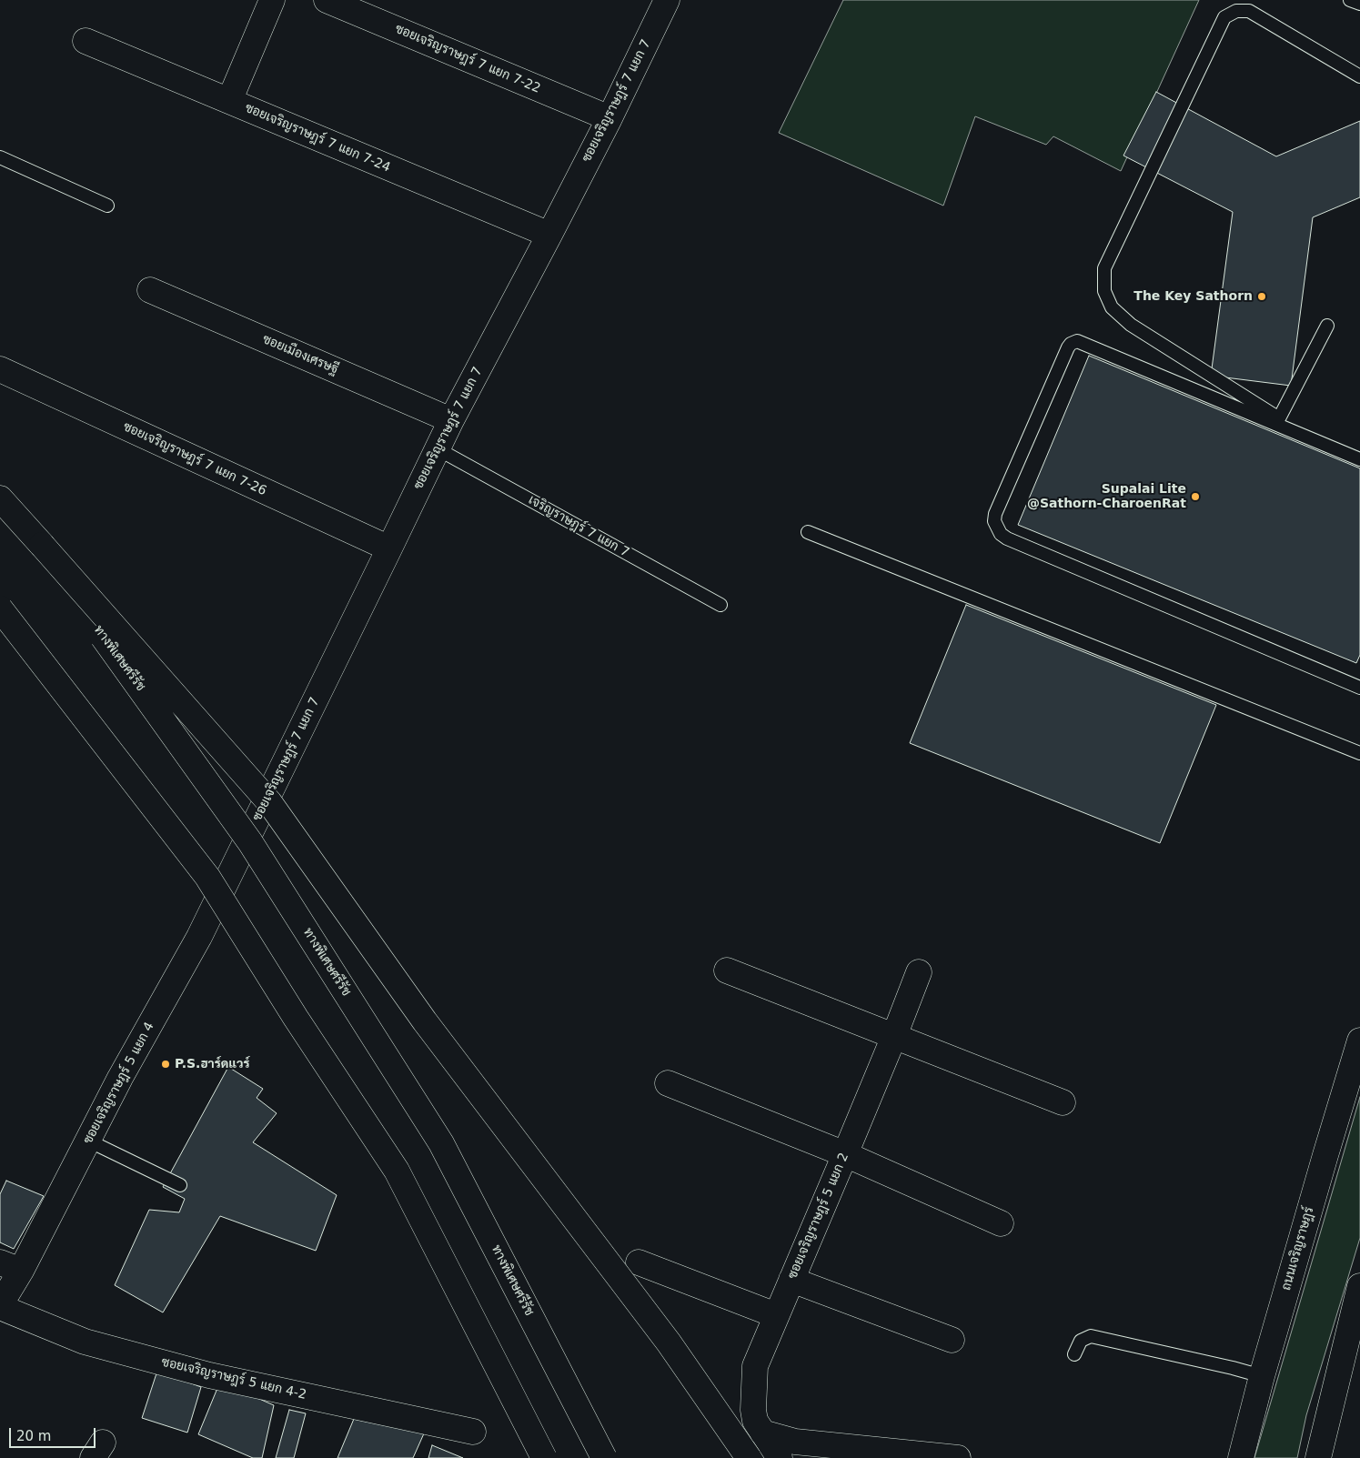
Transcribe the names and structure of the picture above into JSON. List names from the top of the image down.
{
  "streets": {
    "main road": [
      "ซอยเจริญราษฎร์ 7 แยก 7-22",
      "ซอยเจริญราษฎร์ 7 แยก 7",
      "ซอยเจริญราษฎร์ 7 แยก 7-24",
      "ซอยเมืองเศรษฐี",
      "ซอยเจริญราษฎร์ 7 แยก 7-26",
      "ทางพิเศษศรีรัช",
      "ซอยเจริญราษฎร์ 5 แยก 4",
      "ซอยเจริญราษฎร์ 5 แยก 2",
      "ถนนเจริญราษฎร์",
      "ซอยเจริญราษฎร์ 5 แยก 4-2"
    ],
    "lane": ["เจริญราษฎร์ 7 แยก 7"]
  },
  "crossings": [
    ["ซอยเจริญราษฎร์ 7 แยก 7-22", "ซอยเจริญราษฎร์ 7 แยก 7"],
    ["ซอยเจริญราษฎร์ 7 แยก 7", "ซอยเจริญราษฎร์ 7 แยก 7-24"],
    ["ซอยเจริญราษฎร์ 7 แยก 7", "ซอยเมืองเศรษฐี"],
    ["ซอยเจริญราษฎร์ 7 แยก 7", "ซอยเจริญราษฎร์ 7 แยก 7-26"],
    ["ซอยเจริญราษฎร์ 7 แยก 7", "เจริญราษฎร์ 7 แยก 7"],
    ["ซอยเจริญราษฎร์ 7 แยก 7", "ซอยเจริญราษฎร์ 5 แยก 4"],
    ["ซอยเจริญราษฎร์ 5 แยก 4", "ซอยเจริญราษฎร์ 5 แยก 4-2"]
  ],
  "places": ["The Key Sathorn", "Supalai Lite @Sathorn-CharoenRat", "P.S.ฮาร์ดแวร์"],
  "scale_bar": "20 m"
}
